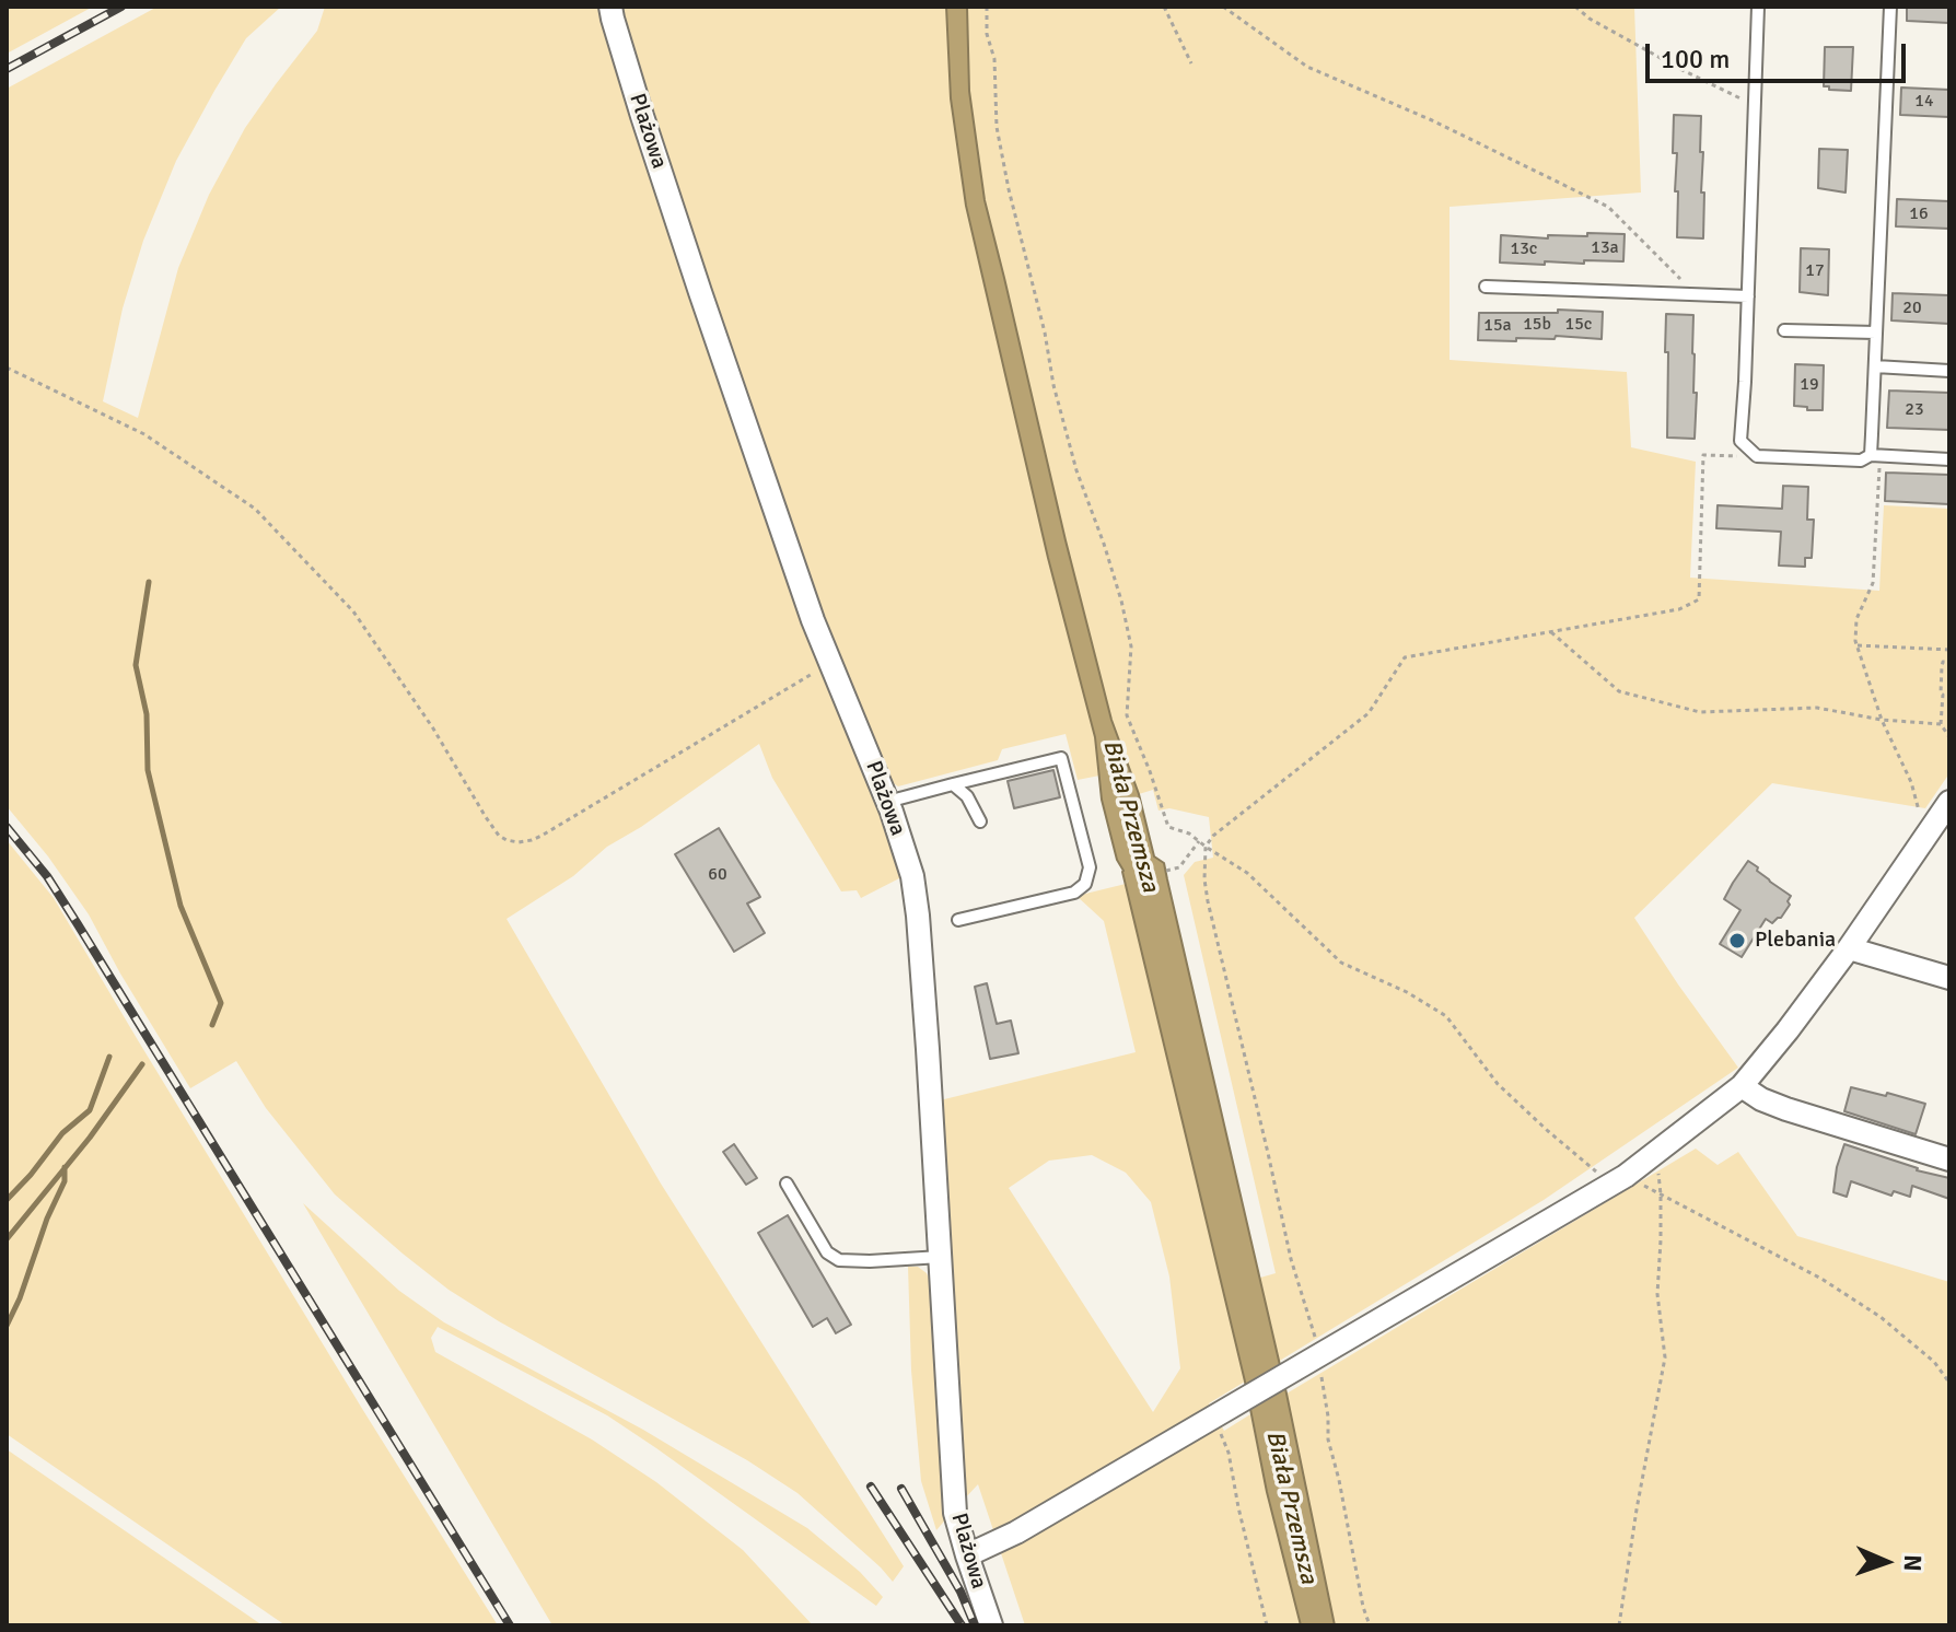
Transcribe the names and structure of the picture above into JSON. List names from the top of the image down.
{
  "streets": {
    "street": ["Plażowa"]
  },
  "water": ["Biała Przemsza"],
  "places": ["Plebania"],
  "house_numbers": [
    "14",
    "16",
    "13a",
    "13c",
    "17",
    "20",
    "15b",
    "15c",
    "15a",
    "19",
    "23",
    "60"
  ],
  "scale_bar": "100 m",
  "north": "right"
}
